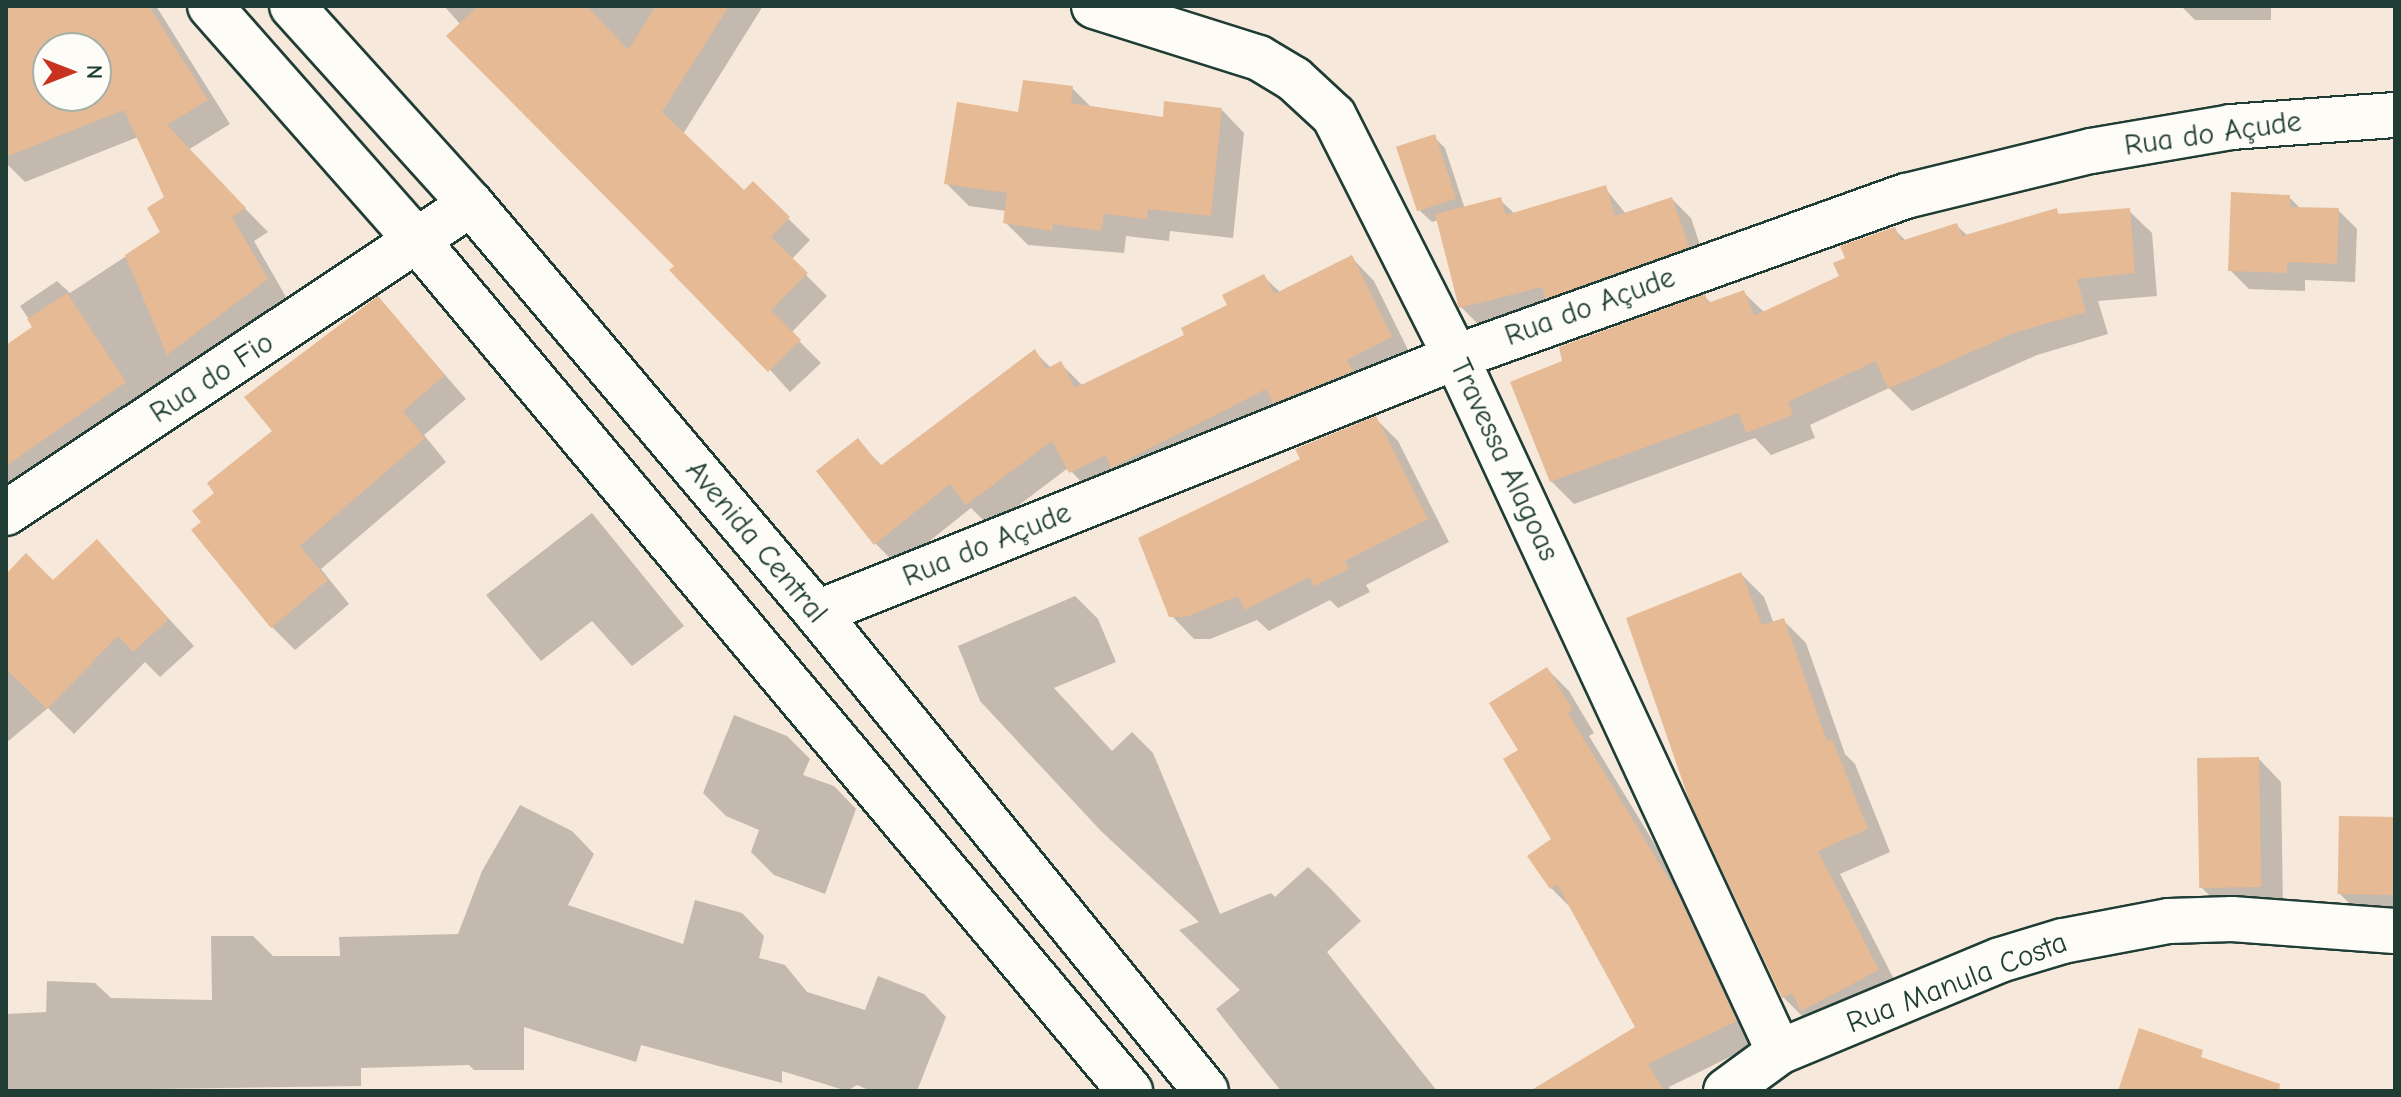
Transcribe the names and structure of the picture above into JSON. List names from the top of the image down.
{
  "streets": {
    "street": [
      "Rua do Açude",
      "Rua do Fio",
      "Travessa Alagoas",
      "Avenida Central",
      "Rua Manula Costa"
    ]
  },
  "crossings": [
    ["Rua do Açude", "Travessa Alagoas"],
    ["Rua do Açude", "Avenida Central"],
    ["Rua do Fio", "Avenida Central"],
    ["Travessa Alagoas", "Rua Manula Costa"]
  ],
  "north": "right"
}
